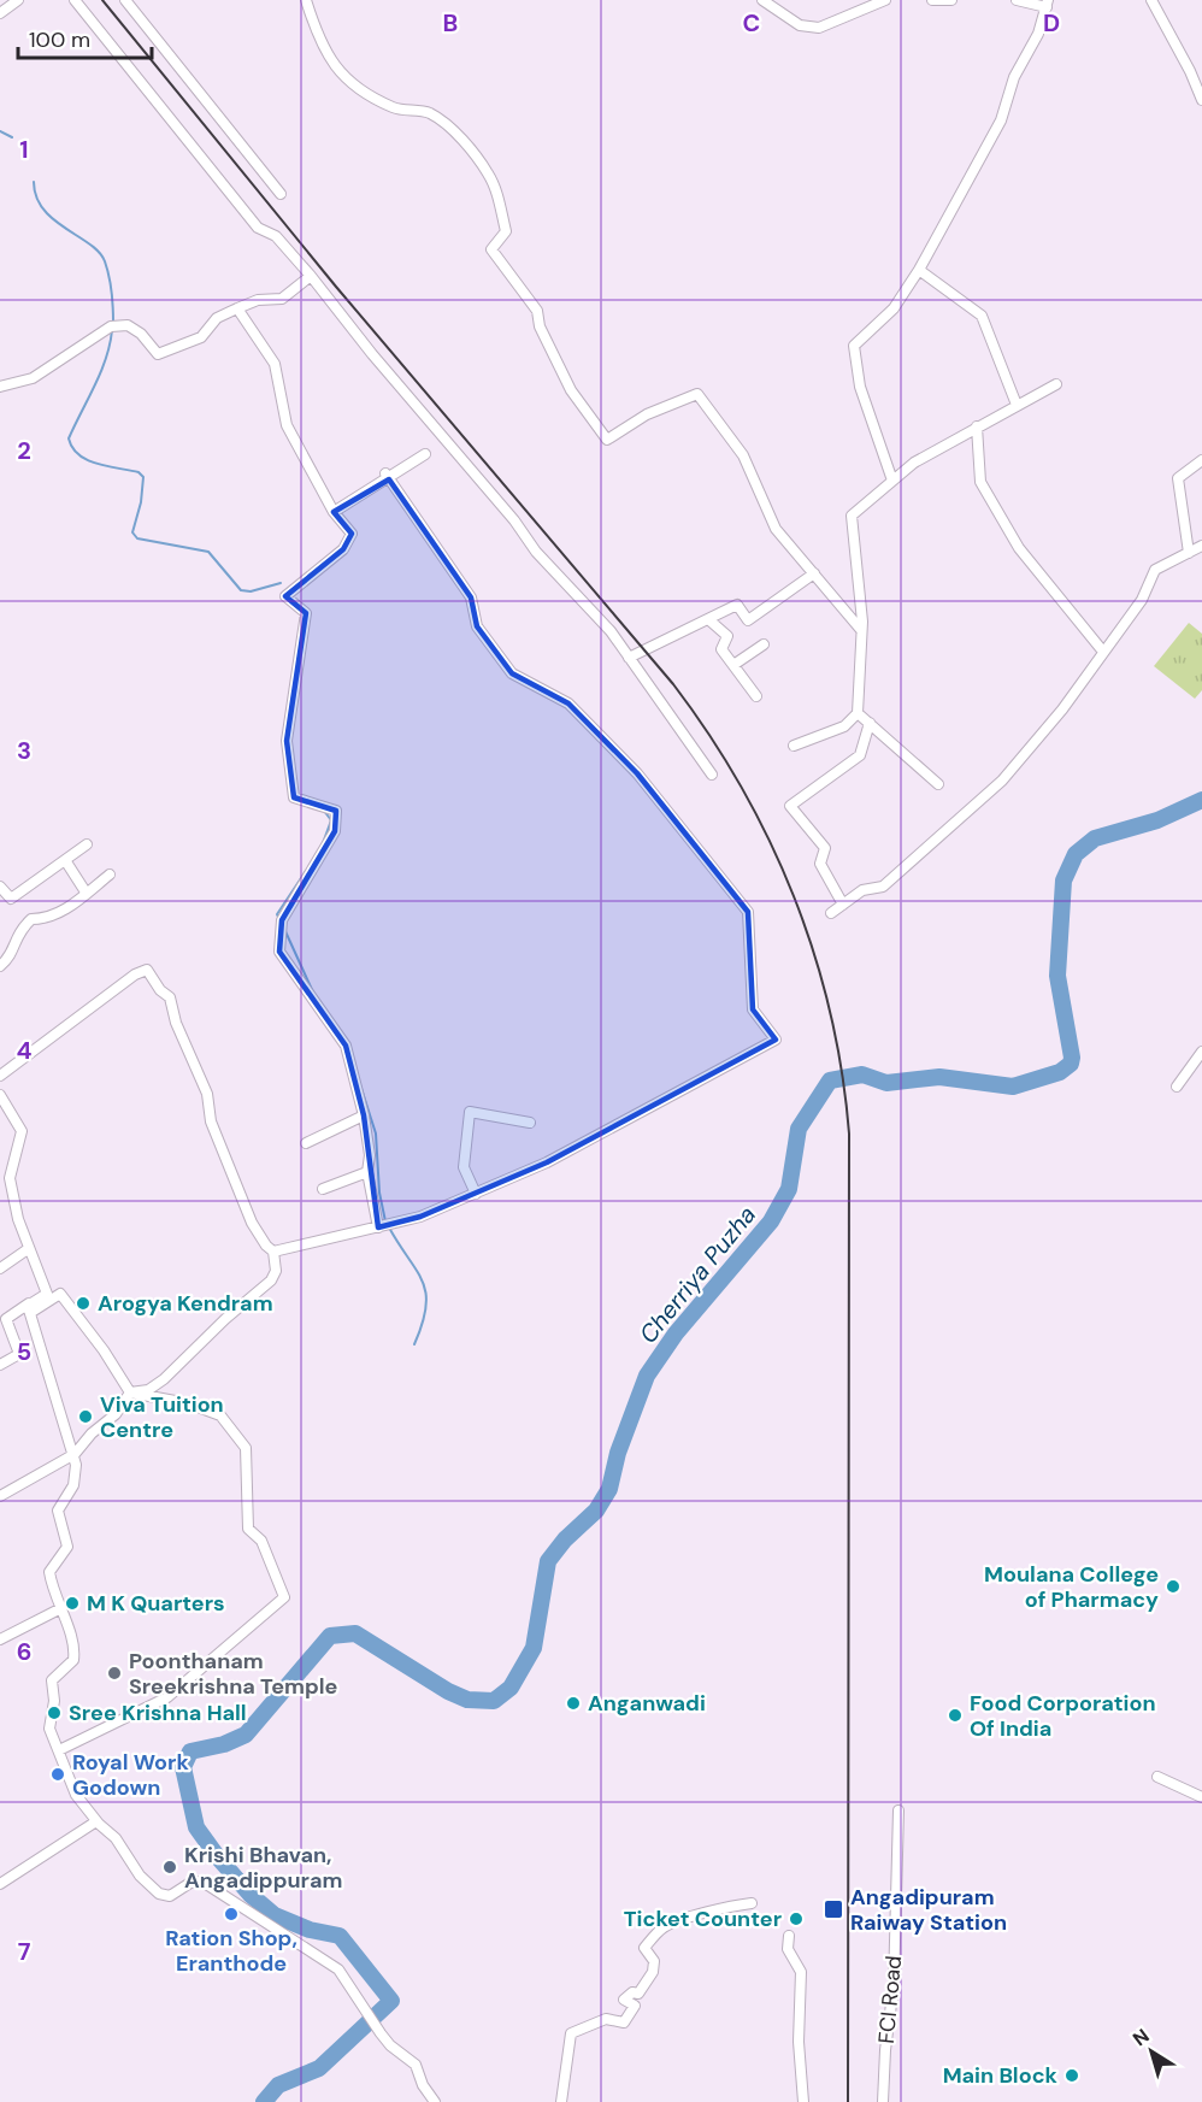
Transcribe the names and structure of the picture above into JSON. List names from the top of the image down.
{
  "streets": {
    "street": ["FCI Road"]
  },
  "water": ["Cherriya Puzha"],
  "places": {
    "other": [
      "Arogya Kendram",
      "Viva Tuition Centre",
      "Moulana College of Pharmacy",
      "M K Quarters",
      "Poonthanam Sreekrishna Temple",
      "Anganwadi",
      "Sree Krishna Hall",
      "Food Corporation Of India",
      "Royal Work Godown",
      "Krishi Bhavan, Angadippuram",
      "Ration Shop, Eranthode",
      "Ticket Counter",
      "Main Block"
    ],
    "transit": ["Angadipuram Raiway Station"]
  },
  "scale_bar": "100 m",
  "north": "top left",
  "grid": {
    "columns": ["B", "C", "D"],
    "rows": [
      "1",
      "2",
      "3",
      "4",
      "5",
      "6",
      "7"
    ]
  }
}
